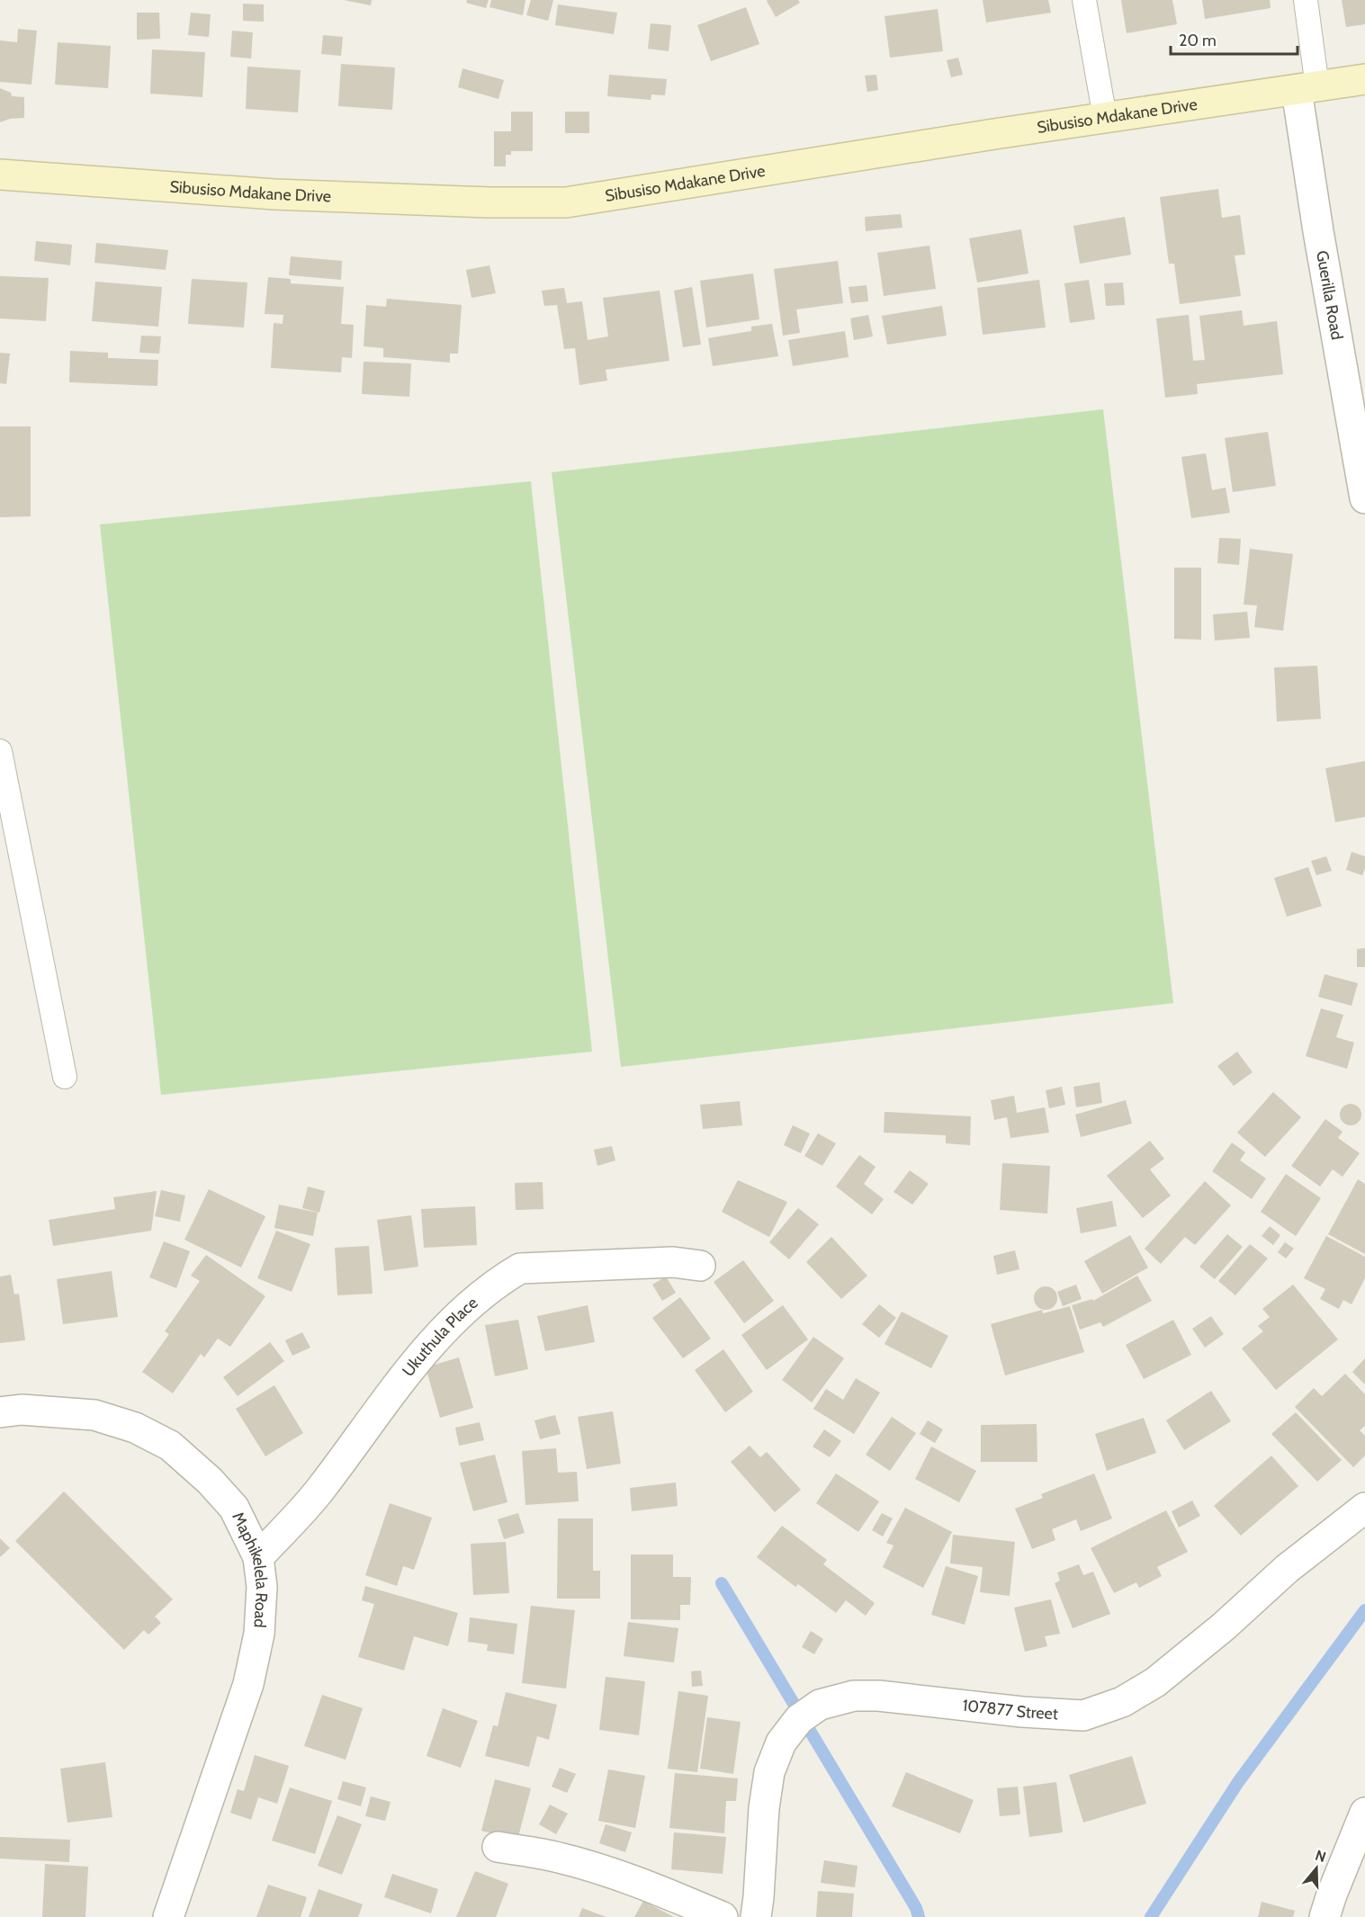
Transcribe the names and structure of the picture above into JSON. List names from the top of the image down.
{
  "streets": {
    "street": [
      "Sibusiso Mdakane Drive",
      "Guerilla Road",
      "Ukuthula Place",
      "Maphikelela Road",
      "107877 Street"
    ]
  },
  "crossings": [
    ["Sibusiso Mdakane Drive", "Guerilla Road"],
    ["Ukuthula Place", "Maphikelela Road"]
  ],
  "scale_bar": "20 m",
  "north": "top"
}
